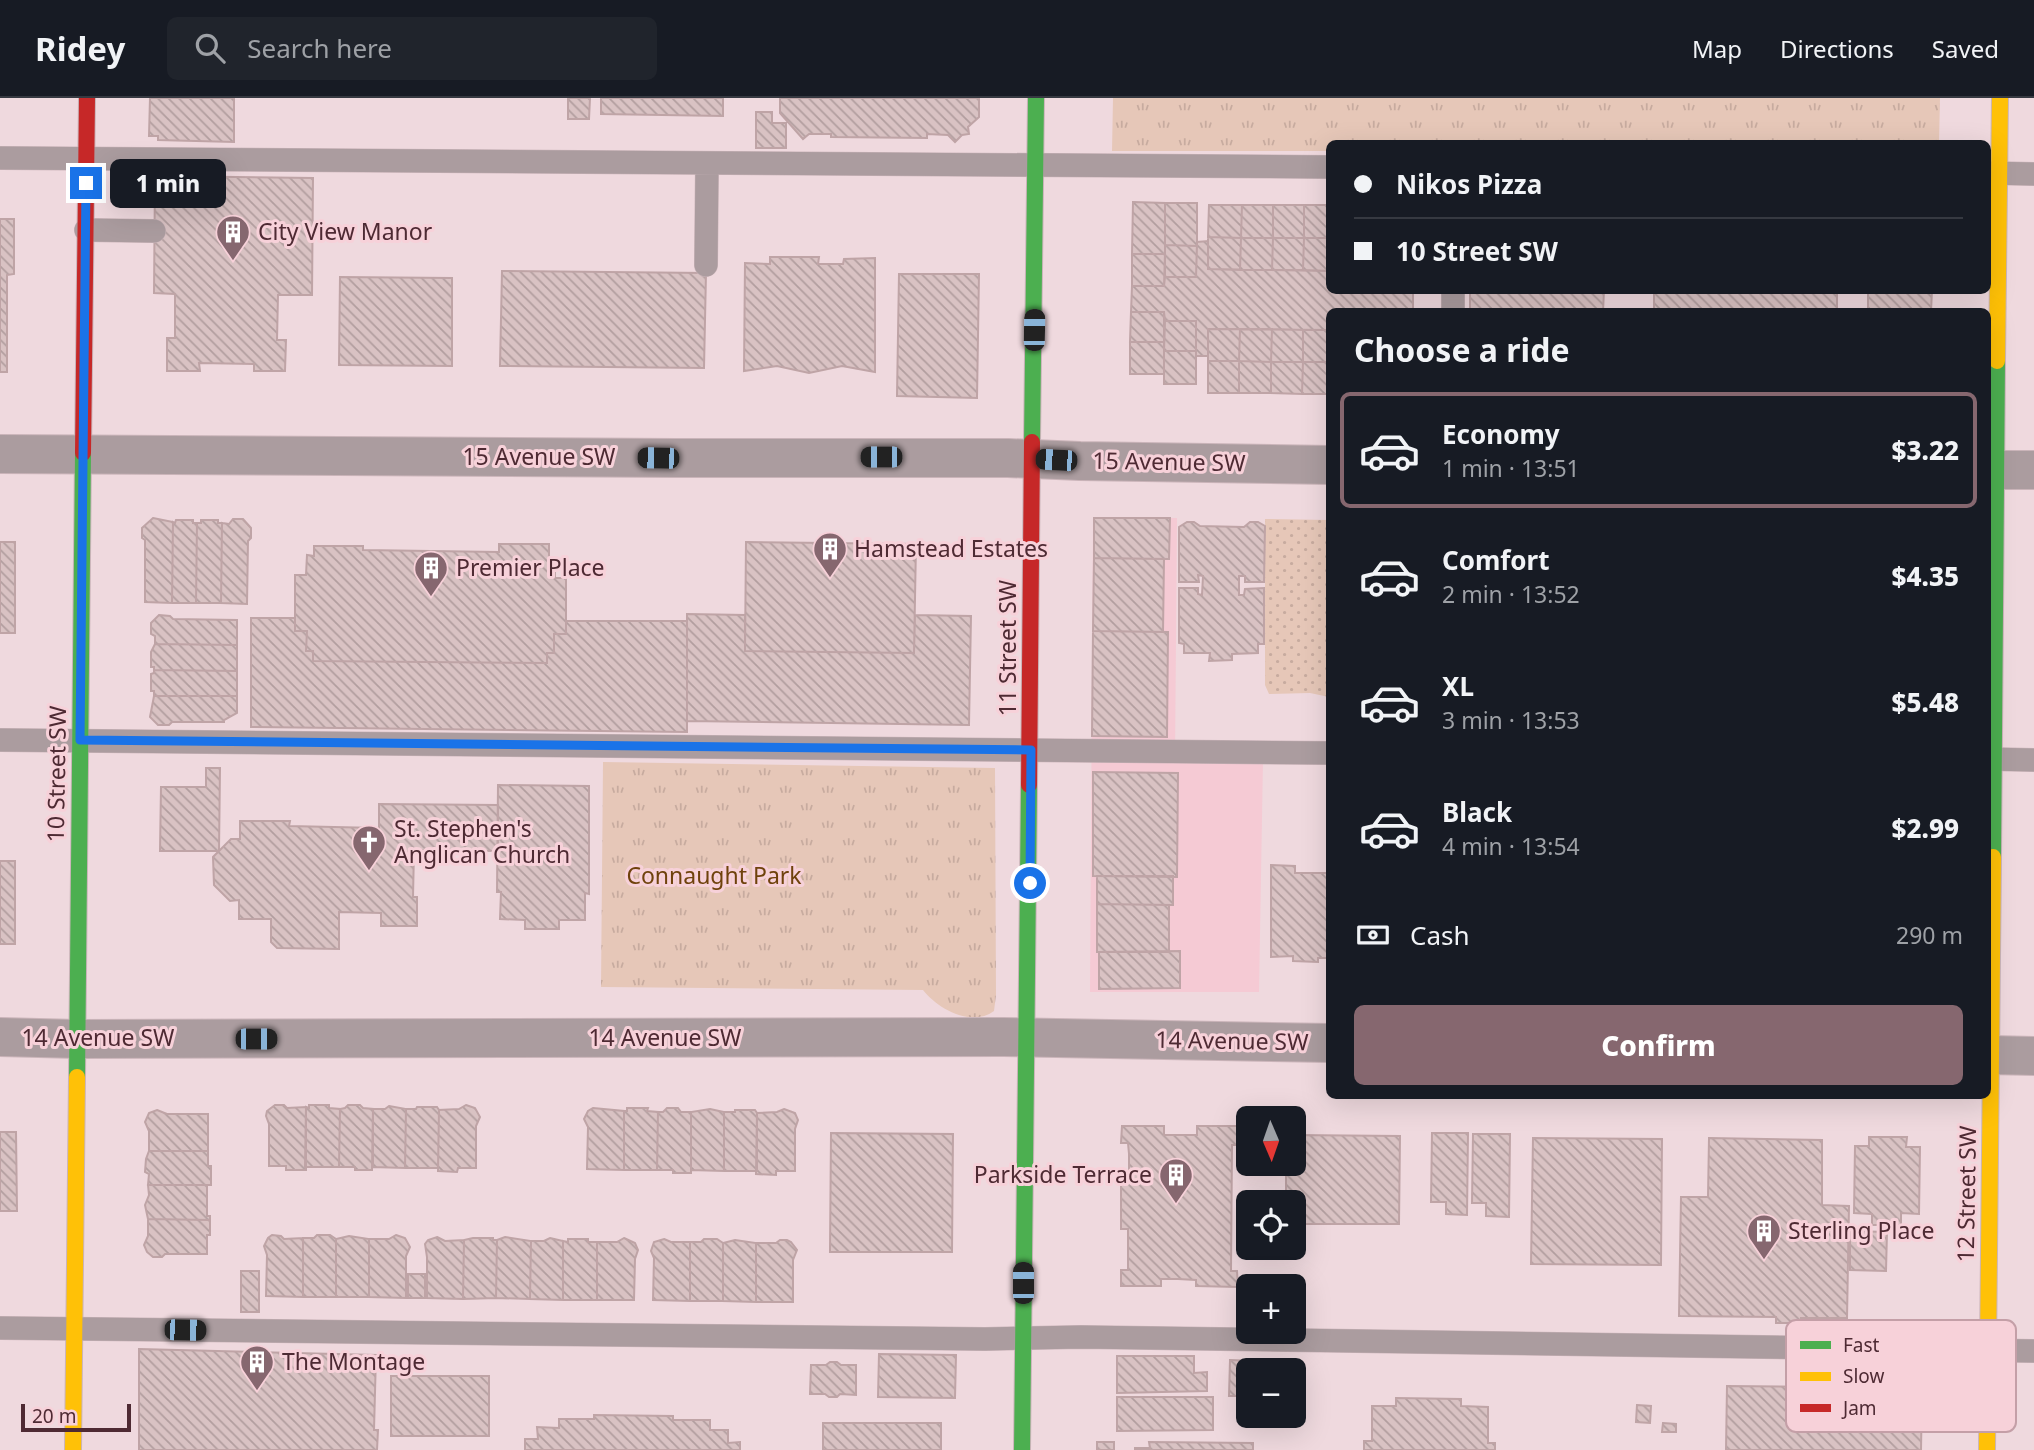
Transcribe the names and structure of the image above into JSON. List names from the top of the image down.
{
  "streets": {
    "street": [
      "15 Avenue SW",
      "11 Street SW",
      "10 Street SW",
      "14 Avenue SW",
      "12 Street SW"
    ]
  },
  "crossings": [
    ["15 Avenue SW", "11 Street SW"],
    ["15 Avenue SW", "10 Street SW"],
    ["11 Street SW", "14 Avenue SW"],
    ["10 Street SW", "14 Avenue SW"]
  ],
  "parks": ["Connaught Park"],
  "places": {
    "building": [
      "City View Manor",
      "Hamstead Estates",
      "Premier Place",
      "Parkside Terrace",
      "Sterling Place",
      "The Montage"
    ],
    "church": ["St. Stephen's Anglican Church"]
  },
  "legend": ["Fast", "Slow", "Jam"],
  "scale_bar": "20 m",
  "north": "bottom",
  "page": {
    "header": "Ridey",
    "search": "Search here",
    "nav": ["Map", "Directions", "Saved"],
    "banner": ["Nikos Pizza", "10 Street SW"],
    "bubble": "1 min",
    "heading": "Choose a ride",
    "list": [
      {
        "name": "Economy",
        "note": "1 min · 13:51",
        "value": "$3.22"
      },
      {
        "name": "Comfort",
        "note": "2 min · 13:52",
        "value": "$4.35"
      },
      {
        "name": "XL",
        "note": "3 min · 13:53",
        "value": "$5.48"
      },
      {
        "name": "Black",
        "note": "4 min · 13:54",
        "value": "$2.99"
      }
    ],
    "pay": ["Cash", "290 m"],
    "buttons": "Confirm",
    "map_buttons": ["+", "−"],
    "scale": "20 m"
  }
}
